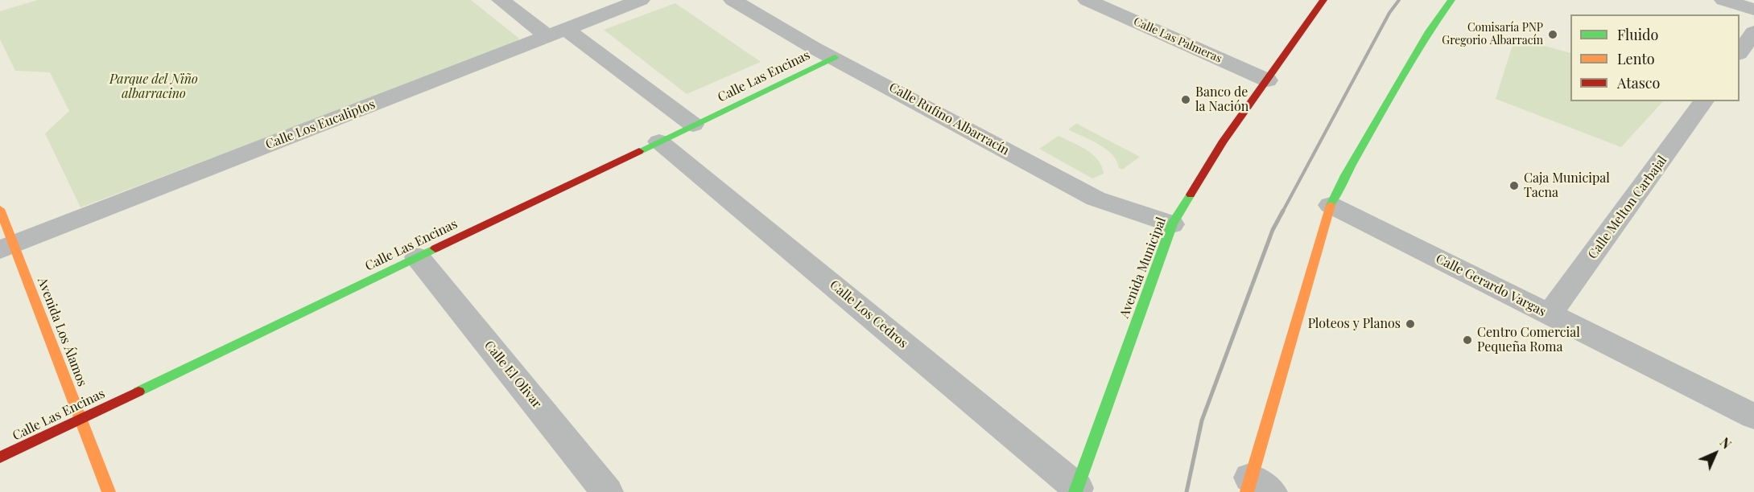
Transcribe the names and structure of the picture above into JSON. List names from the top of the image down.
{
  "streets": {
    "main road": ["Calle Las Encinas", "Avenida Municipal", "Avenida Los Álamos"],
    "street": [
      "Calle Las Palmeras",
      "Calle Rufino Albarracín",
      "Calle Los Eucaliptos",
      "Calle Melton Carbajal",
      "Calle Gerardo Vargas",
      "Calle Los Cedros",
      "Calle El Olivar"
    ]
  },
  "crossings": [
    ["Calle Las Palmeras", "Avenida Municipal"],
    ["Calle Las Encinas", "Calle Rufino Albarracín"],
    ["Calle Las Encinas", "Calle Los Cedros"],
    ["Calle Las Encinas", "Avenida Los Álamos"],
    ["Calle Las Encinas", "Calle El Olivar"],
    ["Calle Rufino Albarracín", "Avenida Municipal"],
    ["Calle Los Eucaliptos", "Avenida Los Álamos"],
    ["Calle Melton Carbajal", "Calle Gerardo Vargas"],
    ["Avenida Municipal", "Calle Los Cedros"]
  ],
  "parks": ["Parque del Niño albarracino"],
  "places": [
    "Comisaría PNP Gregorio Albarracín",
    "Banco de la Nación",
    "Caja Municipal Tacna",
    "Ploteos y Planos",
    "Centro Comercial Pequeña Roma"
  ],
  "legend": ["Fluido", "Lento", "Atasco"],
  "north": "top right"
}
